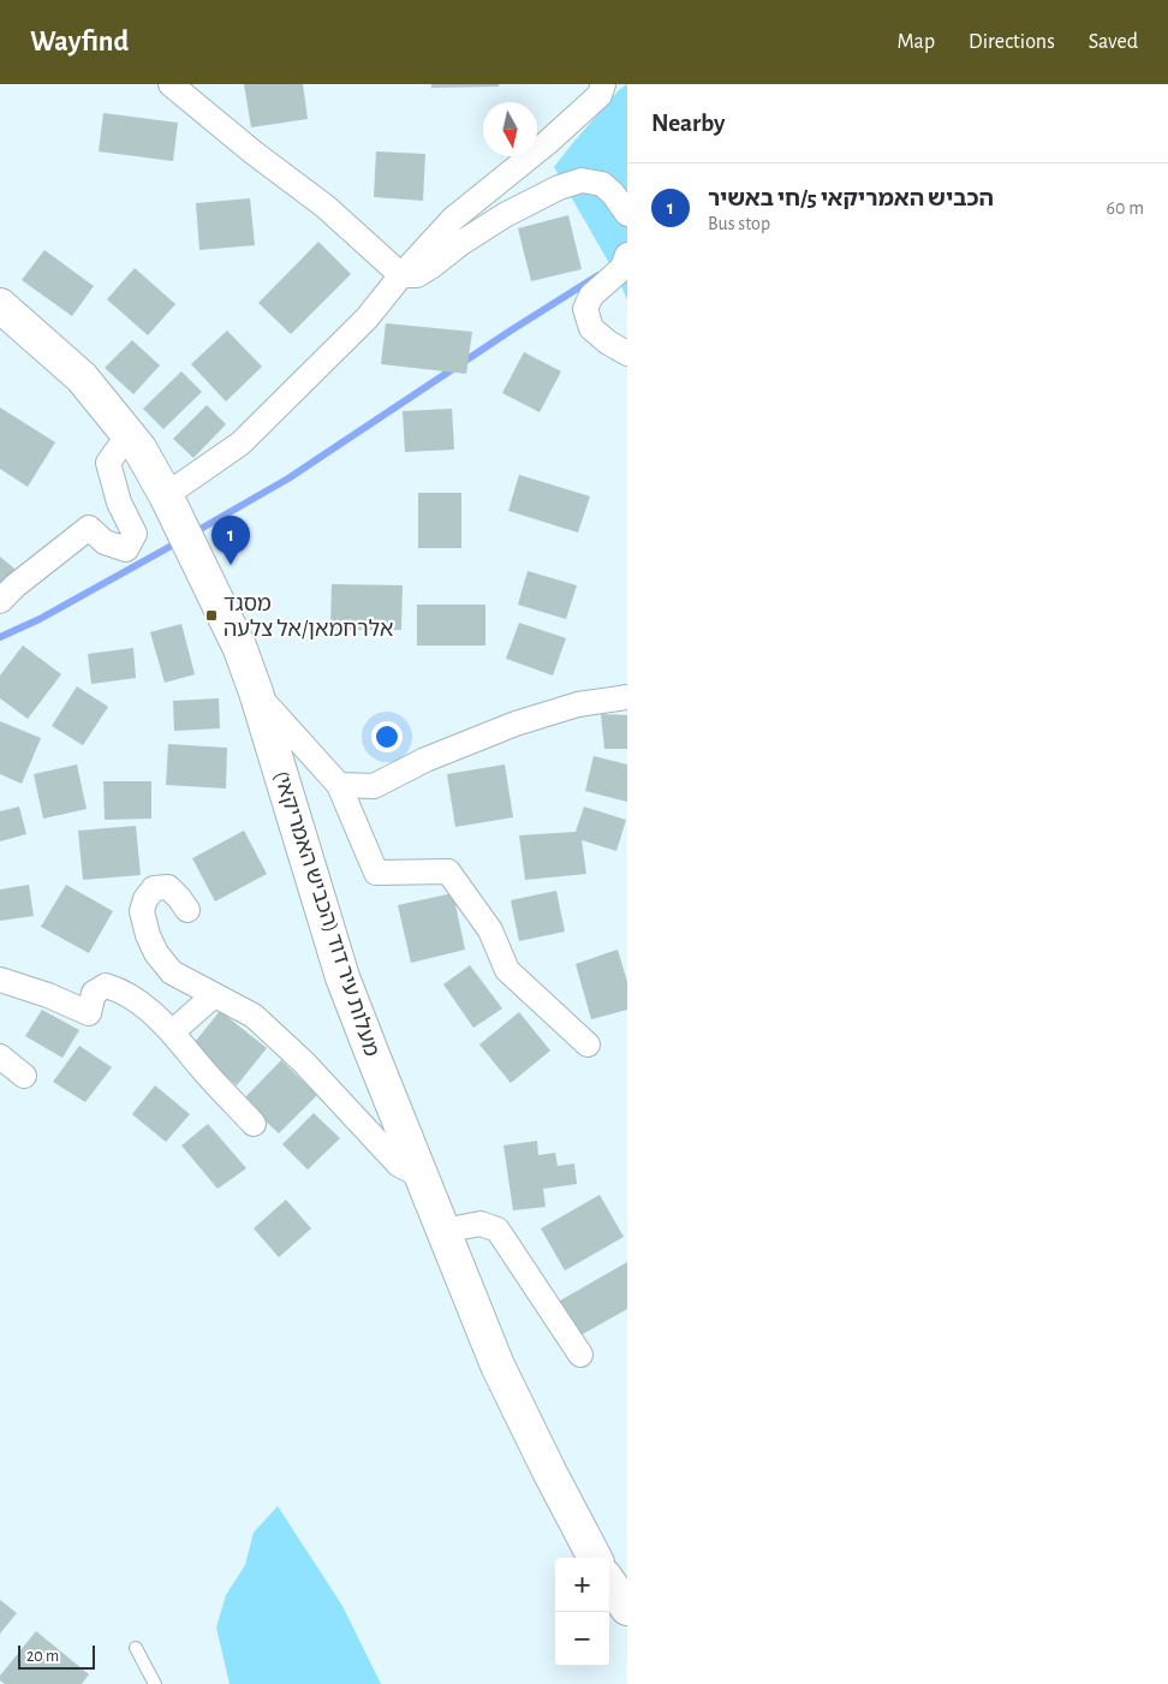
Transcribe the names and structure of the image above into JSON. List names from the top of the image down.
{
  "streets": {
    "main road": ["מעלות עיר דוד (הכביש האמריקאי)"]
  },
  "places": {
    "transit": ["מסגד אלרחמאן/אל צלעה"]
  },
  "scale_bar": "20 m",
  "north": "bottom",
  "page": {
    "header": "Wayfind",
    "nav": ["Map", "Directions", "Saved"],
    "heading": "Nearby",
    "list": [
      {
        "mark": "1",
        "name": "הכביש האמריקאי 5/חי באשיר",
        "note": "Bus stop",
        "value": "60 m"
      }
    ],
    "pins": "1",
    "map_buttons": ["+", "−"],
    "scale": "20 m"
  }
}
